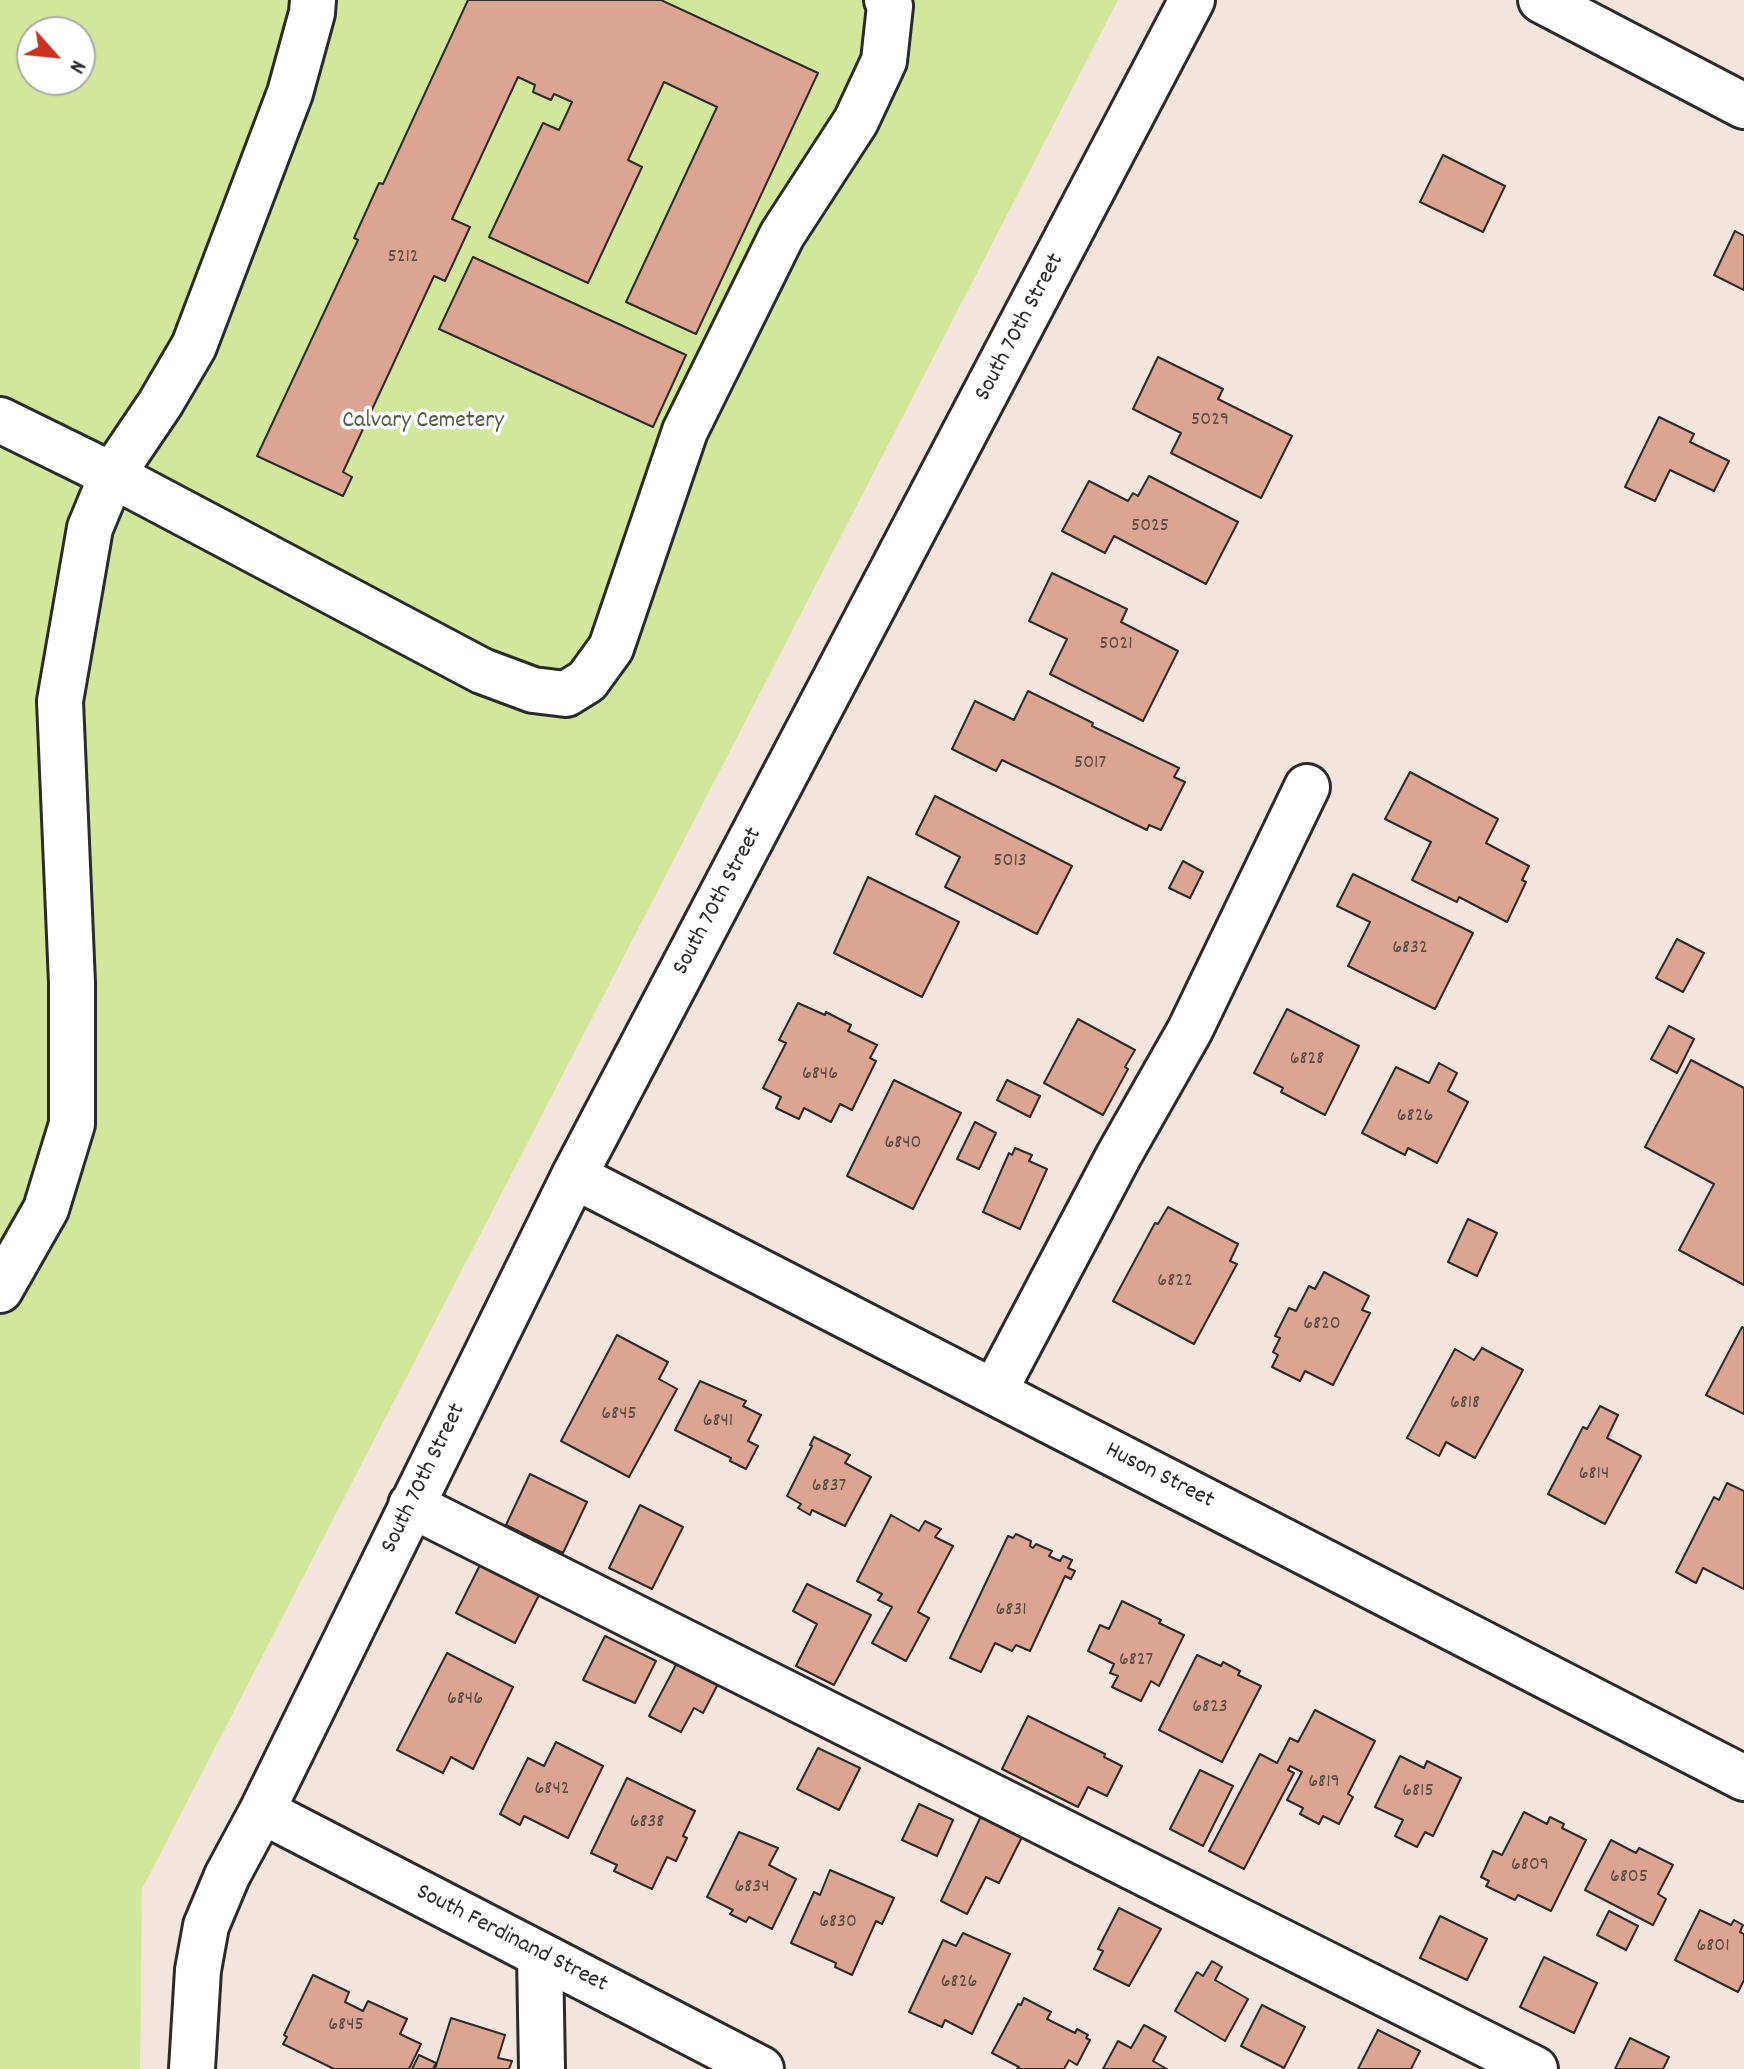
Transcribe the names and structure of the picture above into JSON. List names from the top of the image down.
{
  "streets": {
    "street": ["South 70th Street", "Huson Street", "South Ferdinand Street"]
  },
  "crossings": [
    ["South 70th Street", "Huson Street"],
    ["South 70th Street", "South Ferdinand Street"]
  ],
  "parks": ["Calvary Cemetery"],
  "house_numbers": [
    "5212",
    "5029",
    "5025",
    "5021",
    "5017",
    "5013",
    "6832",
    "6828",
    "6846",
    "6826",
    "6840",
    "6822",
    "6820",
    "6818",
    "6845",
    "6841",
    "6814",
    "6837",
    "6831",
    "6827",
    "6846",
    "6823",
    "6819",
    "6842",
    "6815",
    "6838",
    "6809",
    "6805",
    "6834",
    "6830",
    "6801",
    "6826",
    "6845"
  ],
  "north": "bottom right"
}
